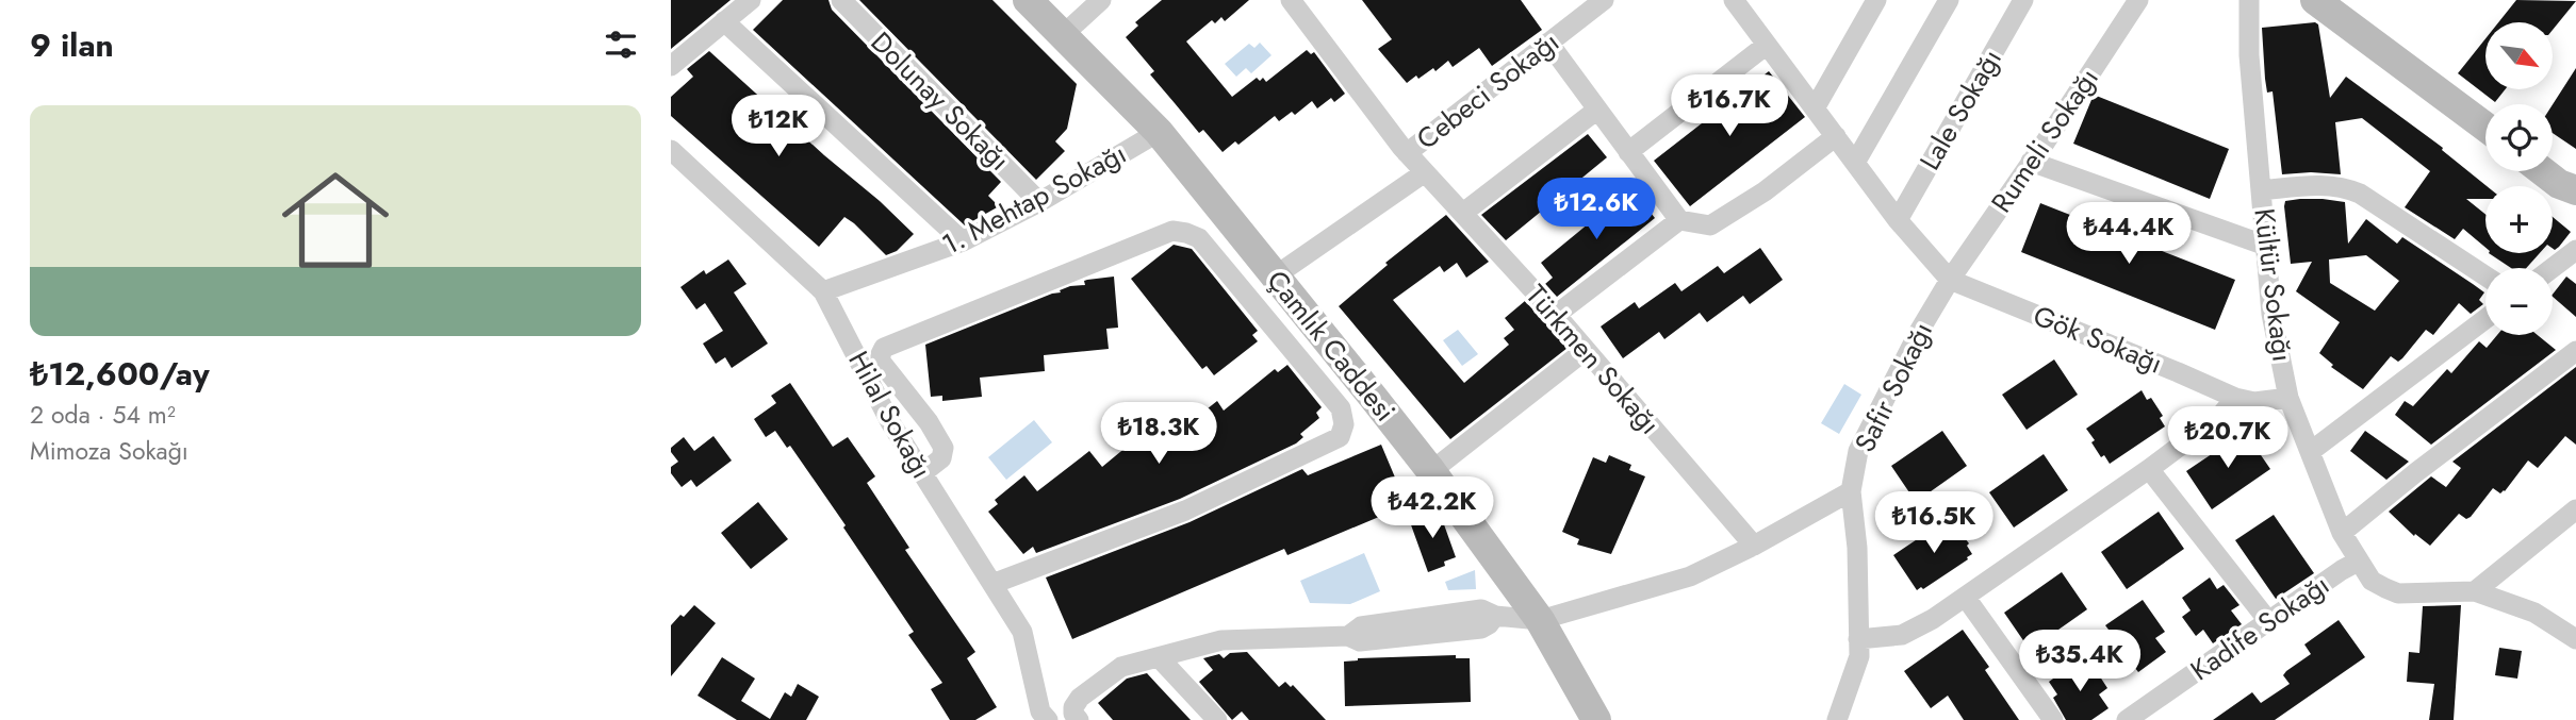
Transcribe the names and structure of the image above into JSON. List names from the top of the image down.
{
  "streets": {
    "main road": ["Çamlık Caddesi"],
    "street": [
      "Cebeci Sokağı",
      "Dolunay Sokağı",
      "Lale Sokağı",
      "Rumeli Sokağı",
      "1. Mehtap Sokağı",
      "Kültür Sokağı",
      "Gök Sokağı",
      "Türkmen Sokağı",
      "Safir Sokağı",
      "Hilal Sokağı",
      "Kadife Sokağı"
    ]
  },
  "crossings": [
    ["Cebeci Sokağı", "Türkmen Sokağı"],
    ["Dolunay Sokağı", "1. Mehtap Sokağı"],
    ["Rumeli Sokağı", "Gök Sokağı"],
    ["Rumeli Sokağı", "Safir Sokağı"],
    ["1. Mehtap Sokağı", "Çamlık Caddesi"],
    ["1. Mehtap Sokağı", "Hilal Sokağı"],
    ["Kültür Sokağı", "Gök Sokağı"],
    ["Kültür Sokağı", "Kadife Sokağı"],
    ["Gök Sokağı", "Safir Sokağı"]
  ],
  "north": "bottom right",
  "page": {
    "heading": "9 ilan",
    "map_buttons": ["+", "−"],
    "price": [
      "₺16.7K",
      "₺12K",
      "₺12.6K",
      "₺44.4K",
      "₺18.3K",
      "₺20.7K",
      "₺42.2K",
      "₺16.5K",
      "₺35.4K"
    ],
    "list": [
      {
        "name": "₺12,600/ay",
        "note": "2 oda · 54 m² · Mimoza Sokağı"
      }
    ]
  }
}
